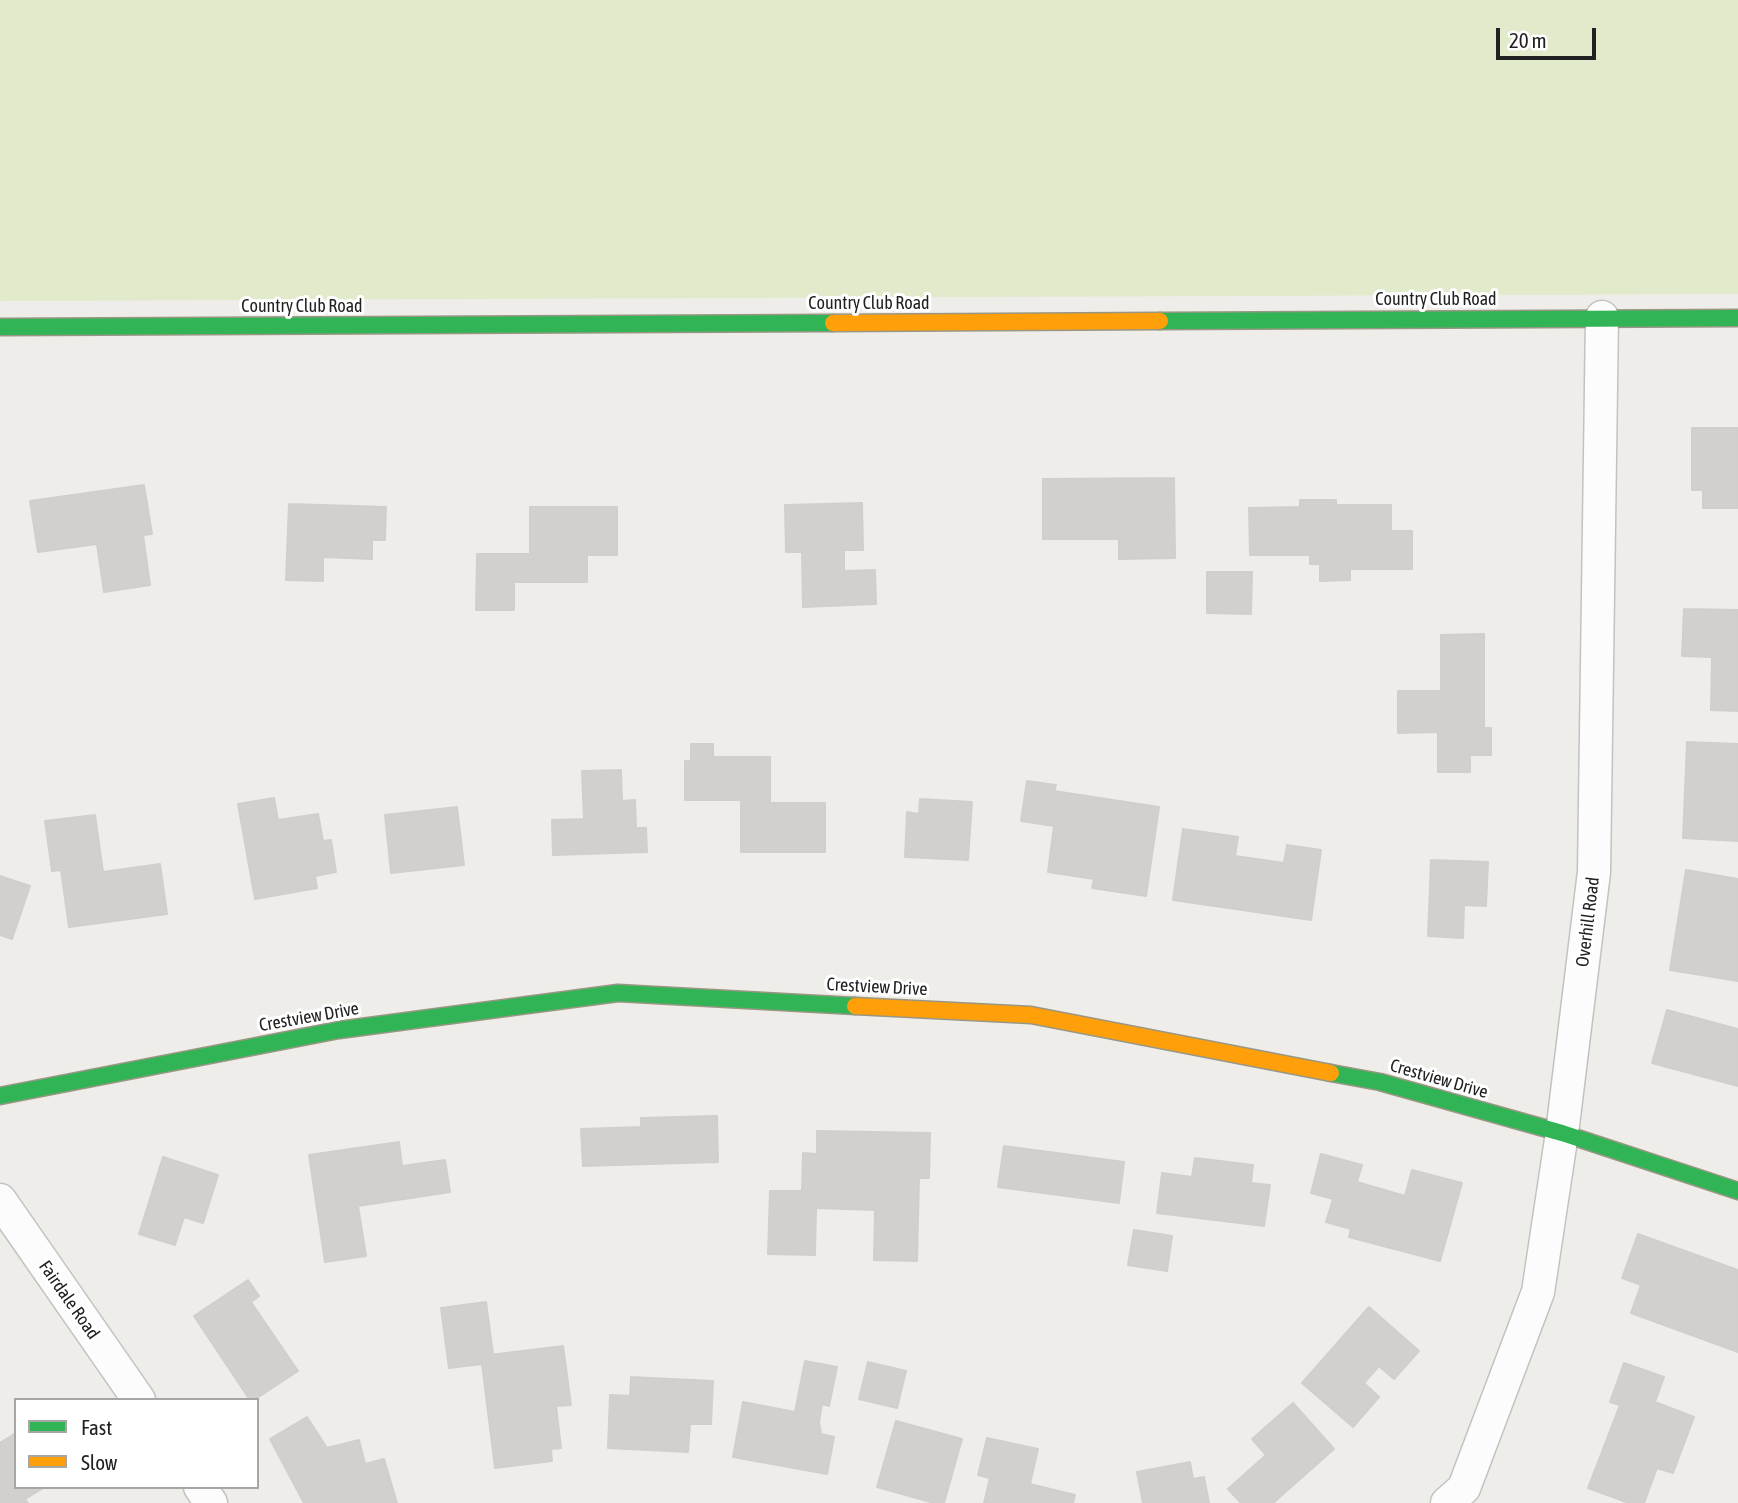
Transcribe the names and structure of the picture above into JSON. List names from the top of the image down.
{
  "streets": {
    "street": [
      "Country Club Road",
      "Overhill Road",
      "Crestview Drive",
      "Fairdale Road"
    ]
  },
  "crossings": [
    ["Country Club Road", "Overhill Road"],
    ["Overhill Road", "Crestview Drive"]
  ],
  "legend": ["Fast", "Slow"],
  "scale_bar": "20 m"
}
